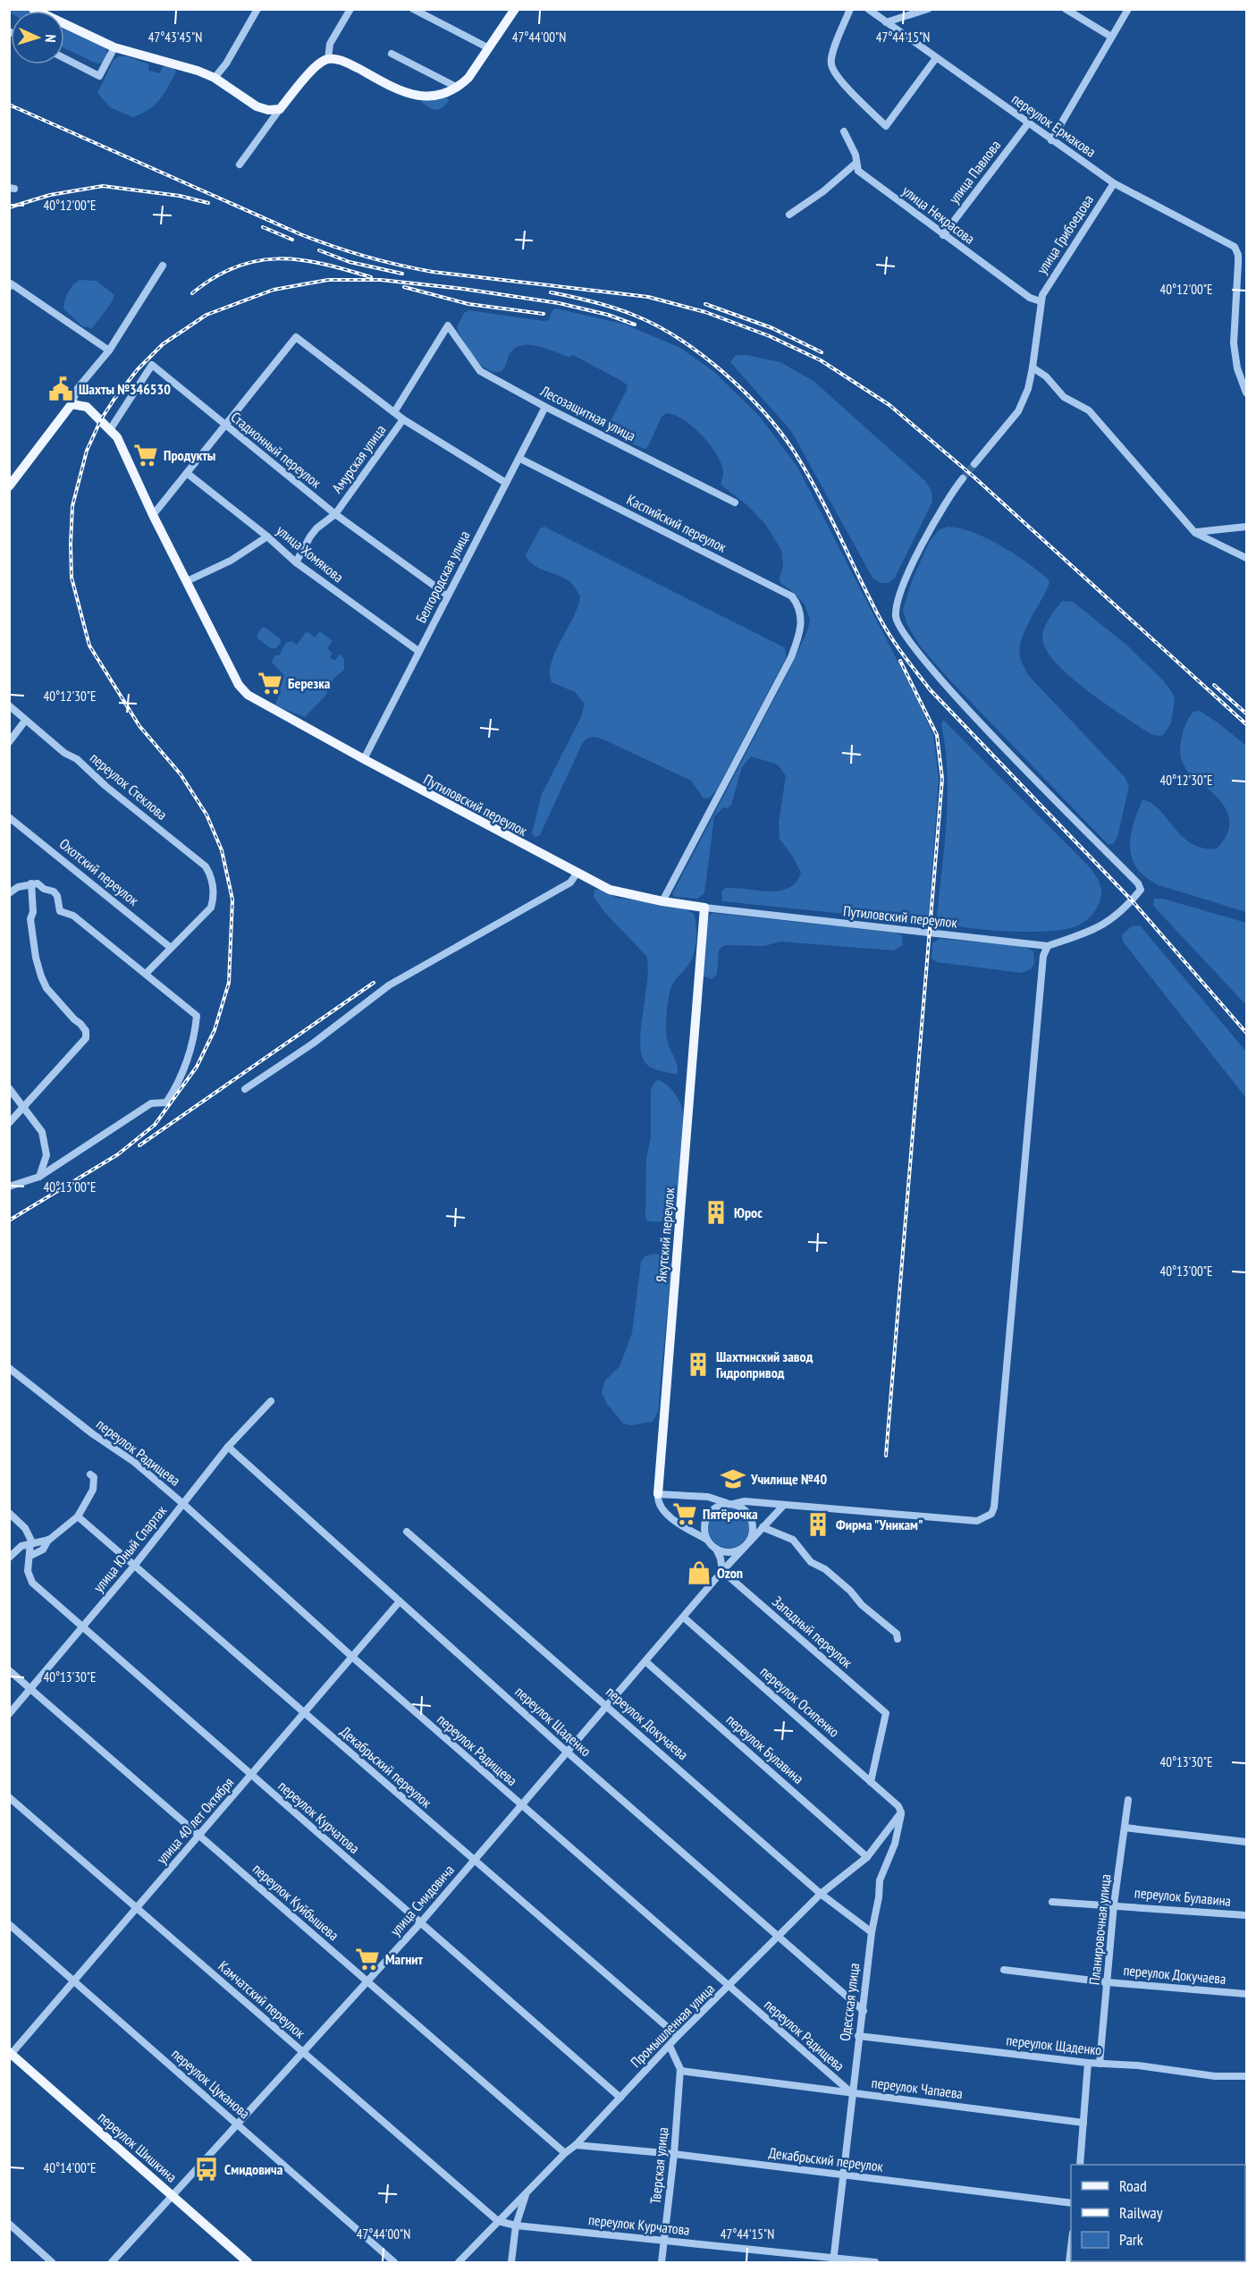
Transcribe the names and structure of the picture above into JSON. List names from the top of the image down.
{
  "streets": {
    "main road": ["Путиловский переулок", "Якутский переулок", "переулок Шишкина"],
    "street": [
      "переулок Ермакова",
      "улица Павлова",
      "улица Некрасова",
      "улица Грибоедова",
      "Лесозащитная улица",
      "Стадионный переулок",
      "Амурская улица",
      "Каспийский переулок",
      "улица Хомякова",
      "Белгородская улица",
      "переулок Стеклова",
      "Охотский переулок",
      "переулок Радищева",
      "улица Юный Спартак",
      "Западный переулок",
      "переулок Осипенко",
      "переулок Щаденко",
      "переулок Докучаева",
      "переулок Булавина",
      "Декабрьский переулок",
      "переулок Курчатова",
      "улица 40 лет Октября",
      "улица Смидовича",
      "переулок Куйбышева",
      "Планировочная улица",
      "Камчатский переулок",
      "Одесская улица",
      "Промышленная улица",
      "переулок Цуканова",
      "переулок Чапаева",
      "Тверская улица"
    ]
  },
  "crossings": [
    ["переулок Ермакова", "улица Павлова"],
    ["переулок Ермакова", "улица Грибоедова"],
    ["улица Павлова", "улица Некрасова"],
    ["улица Некрасова", "улица Грибоедова"],
    ["Лесозащитная улица", "Амурская улица"],
    ["Лесозащитная улица", "Белгородская улица"],
    ["Стадионный переулок", "Амурская улица"],
    ["Стадионный переулок", "Белгородская улица"],
    ["Стадионный переулок", "Путиловский переулок"],
    ["Амурская улица", "улица Хомякова"],
    ["Каспийский переулок", "Белгородская улица"],
    ["Каспийский переулок", "Путиловский переулок"],
    ["улица Хомякова", "Белгородская улица"],
    ["Белгородская улица", "Путиловский переулок"],
    ["переулок Стеклова", "Охотский переулок"],
    ["Путиловский переулок", "Якутский переулок"],
    ["переулок Радищева", "улица Юный Спартак"],
    ["переулок Радищева", "улица 40 лет Октября"],
    ["переулок Радищева", "улица Смидовича"],
    ["переулок Радищева", "Одесская улица"],
    ["переулок Радищева", "Промышленная улица"],
    ["переулок Радищева", "переулок Чапаева"],
    ["улица Юный Спартак", "переулок Щаденко"],
    ["улица Юный Спартак", "Декабрьский переулок"],
    ["улица Юный Спартак", "переулок Курчатова"],
    ["улица Юный Спартак", "переулок Куйбышева"],
    ["Западный переулок", "переулок Осипенко"],
    ["Западный переулок", "улица Смидовича"],
    ["переулок Осипенко", "улица Смидовича"],
    ["переулок Осипенко", "Одесская улица"],
    ["переулок Осипенко", "Промышленная улица"],
    ["переулок Щаденко", "улица 40 лет Октября"],
    ["переулок Щаденко", "улица Смидовича"],
    ["переулок Щаденко", "Планировочная улица"],
    ["переулок Щаденко", "Одесская улица"],
    ["переулок Щаденко", "Промышленная улица"],
    ["переулок Докучаева", "улица Смидовича"],
    ["переулок Докучаева", "Планировочная улица"],
    ["переулок Докучаева", "Одесская улица"],
    ["переулок Докучаева", "Промышленная улица"],
    ["переулок Булавина", "улица Смидовича"],
    ["переулок Булавина", "Планировочная улица"],
    ["переулок Булавина", "Промышленная улица"],
    ["Декабрьский переулок", "улица 40 лет Октября"],
    ["Декабрьский переулок", "улица Смидовича"],
    ["Декабрьский переулок", "Одесская улица"],
    ["Декабрьский переулок", "Промышленная улица"],
    ["Декабрьский переулок", "Тверская улица"],
    ["переулок Курчатова", "улица 40 лет Октября"],
    ["переулок Курчатова", "улица Смидовича"],
    ["переулок Курчатова", "Камчатский переулок"],
    ["переулок Курчатова", "Одесская улица"],
    ["переулок Курчатова", "Промышленная улица"],
    ["переулок Курчатова", "Тверская улица"],
    ["улица 40 лет Октября", "переулок Куйбышева"],
    ["улица 40 лет Октября", "Камчатский переулок"],
    ["улица 40 лет Октября", "переулок Цуканова"],
    ["улица 40 лет Октября", "переулок Шишкина"],
    ["улица Смидовича", "переулок Куйбышева"],
    ["улица Смидовича", "Камчатский переулок"],
    ["улица Смидовича", "переулок Цуканова"],
    ["улица Смидовича", "переулок Шишкина"],
    ["переулок Куйбышева", "Промышленная улица"],
    ["Камчатский переулок", "Промышленная улица"],
    ["Одесская улица", "Промышленная улица"],
    ["Одесская улица", "переулок Чапаева"],
    ["переулок Чапаева", "Тверская улица"]
  ],
  "places": {
    "public building": ["Шахты №346530"],
    "supermarket": [
      "Продукты",
      "Березка",
      "Пятёрочка",
      "Магнит"
    ],
    "building": ["Юрос", "Шахтинский завод Гидропривод", "Фирма \"Уникам\""],
    "school or university": ["Училище №40"],
    "shop": ["Ozon"],
    "bus stop": ["Смидовича"]
  },
  "legend": ["Road", "Railway", "Park"],
  "north": "right",
  "coordinates": [
    "47°43'45\"N",
    "47°44'00\"N",
    "47°44'15\"N",
    "40°12'00\"E",
    "40°12'30\"E",
    "40°13'00\"E",
    "40°13'30\"E",
    "40°14'00\"E"
  ]
}
